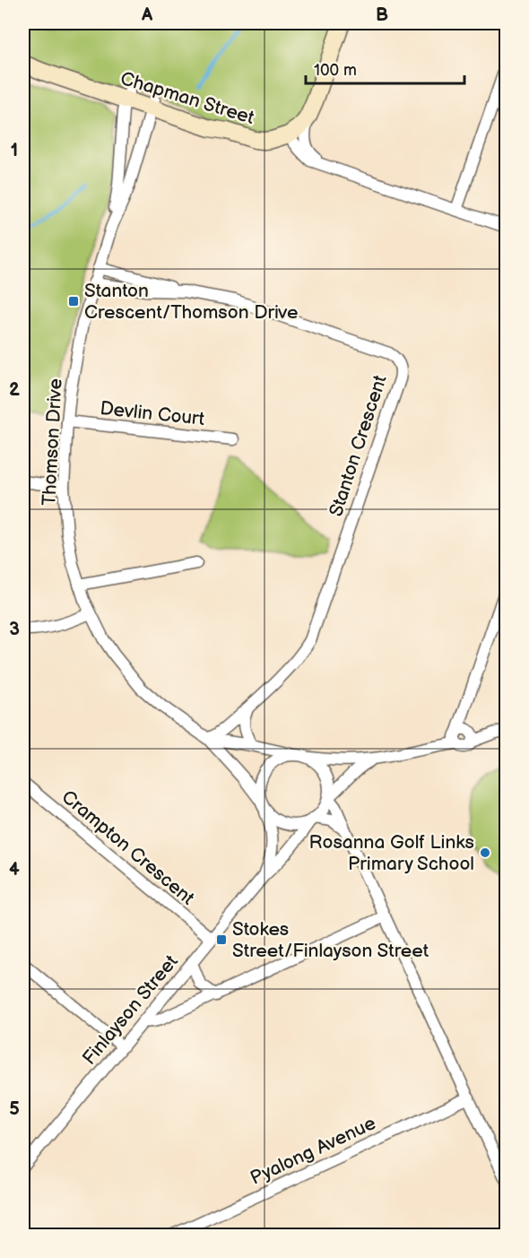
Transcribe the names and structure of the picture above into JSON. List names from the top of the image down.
{
  "streets": {
    "street": [
      "Chapman Street",
      "Devlin Court",
      "Thomson Drive",
      "Stanton Crescent",
      "Crampton Crescent",
      "Finlayson Street",
      "Pyalong Avenue"
    ]
  },
  "crossings": [
    ["Chapman Street", "Thomson Drive"],
    ["Devlin Court", "Thomson Drive"],
    ["Thomson Drive", "Stanton Crescent"],
    ["Thomson Drive", "Finlayson Street"],
    ["Crampton Crescent", "Finlayson Street"]
  ],
  "places": {
    "transit": ["Stanton Crescent/Thomson Drive", "Stokes Street/Finlayson Street"],
    "other": ["Rosanna Golf Links Primary School"]
  },
  "scale_bar": "100 m",
  "grid": {
    "columns": ["A", "B"],
    "rows": [
      "1",
      "2",
      "3",
      "4",
      "5"
    ]
  }
}
